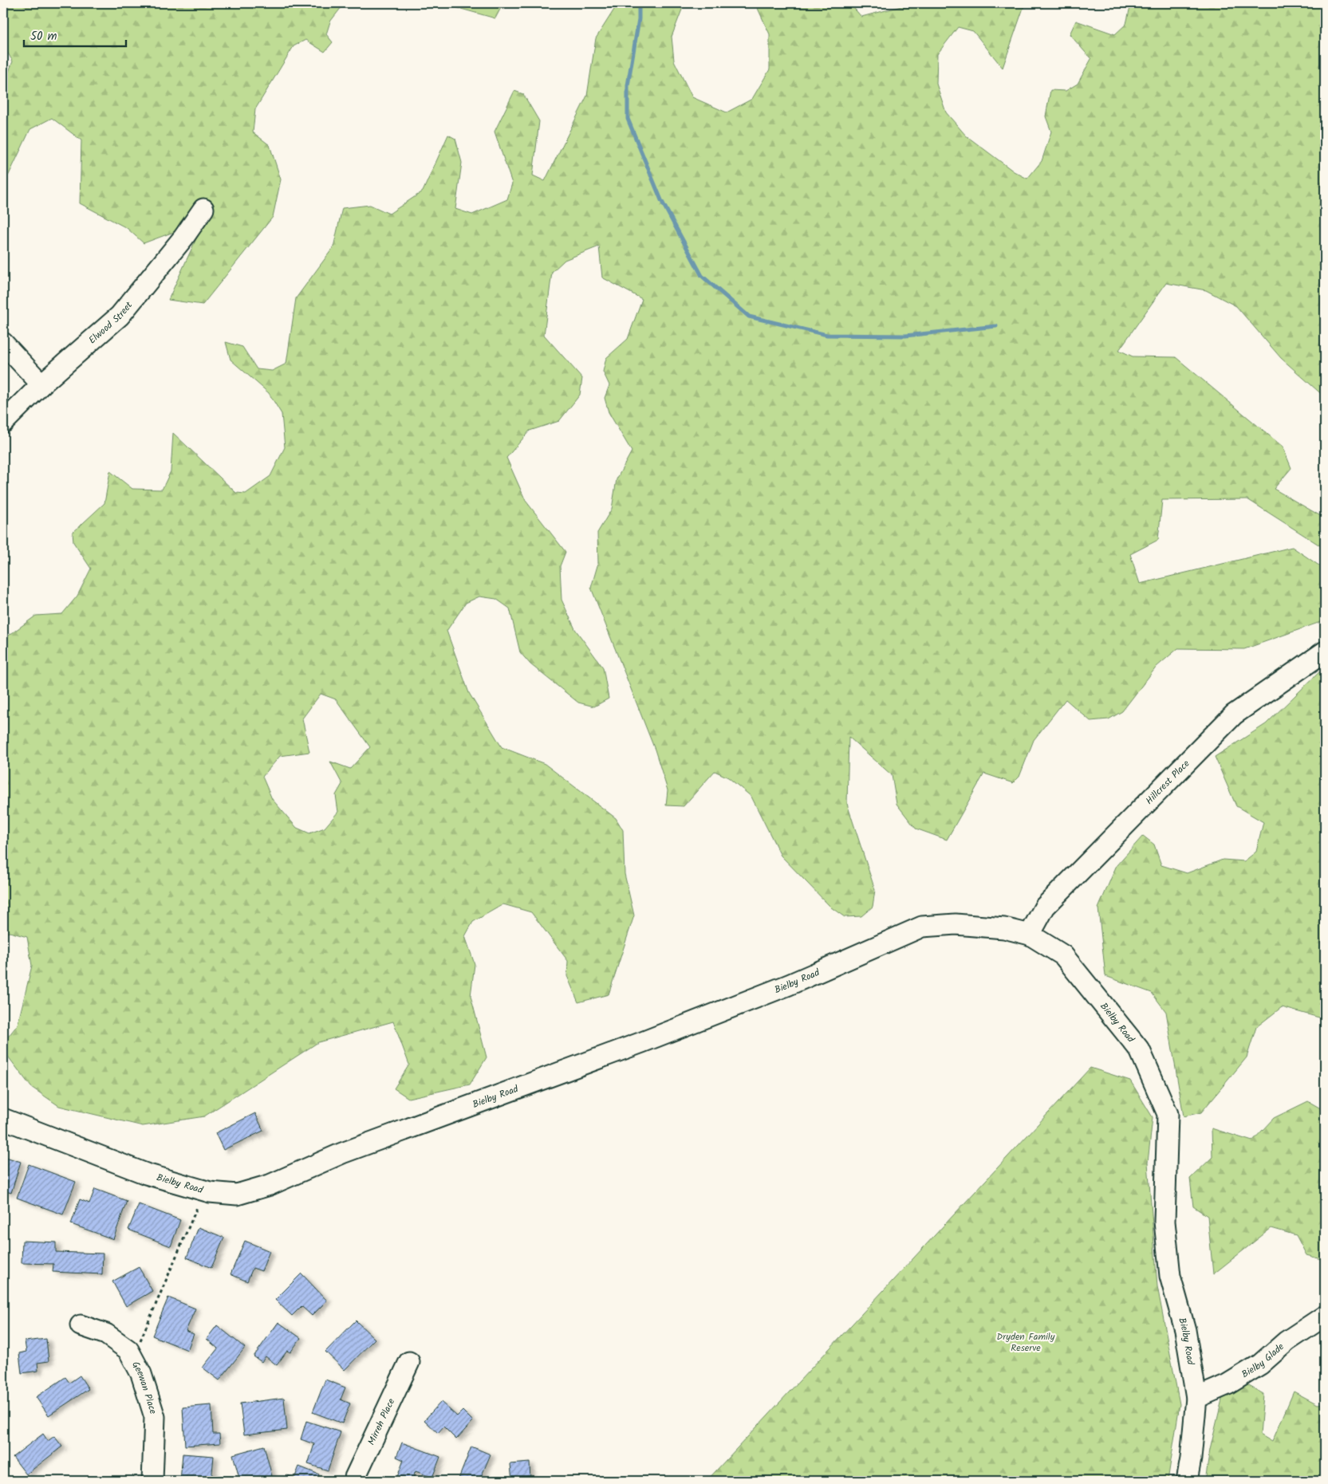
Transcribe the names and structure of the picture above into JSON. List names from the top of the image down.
{
  "streets": {
    "street": [
      "Elwood Street",
      "Hillcrest Place",
      "Bielby Road",
      "Bielby Glade",
      "Geewan Place",
      "Mirreh Place"
    ]
  },
  "crossings": [
    ["Hillcrest Place", "Bielby Road"],
    ["Bielby Road", "Bielby Glade"]
  ],
  "parks": ["Dryden Family Reserve"],
  "scale_bar": "50 m"
}
